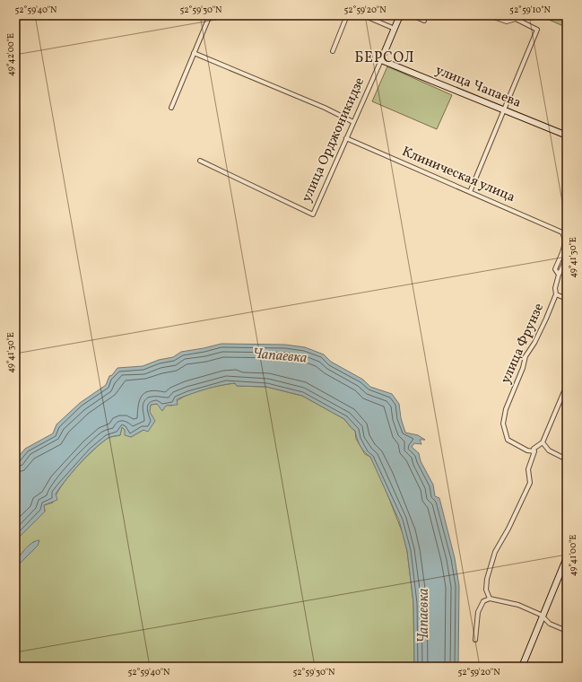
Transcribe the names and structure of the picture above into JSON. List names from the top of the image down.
{
  "streets": {
    "street": [
      "улица Чапаева",
      "улица Орджоникидзе",
      "Клиническая улица",
      "улица Фрунзе"
    ]
  },
  "crossings": [
    ["улица Чапаева", "улица Орджоникидзе"],
    ["улица Орджоникидзе", "Клиническая улица"],
    ["Клиническая улица", "улица Фрунзе"]
  ],
  "districts": ["БЕРСОЛ"],
  "water": ["Чапаевка"],
  "coordinates": [
    "52°59'40\"N",
    "52°59'30\"N",
    "52°59'20\"N",
    "52°59'10\"N",
    "49°42'00\"E",
    "49°41'30\"E",
    "49°41'00\"E"
  ]
}
